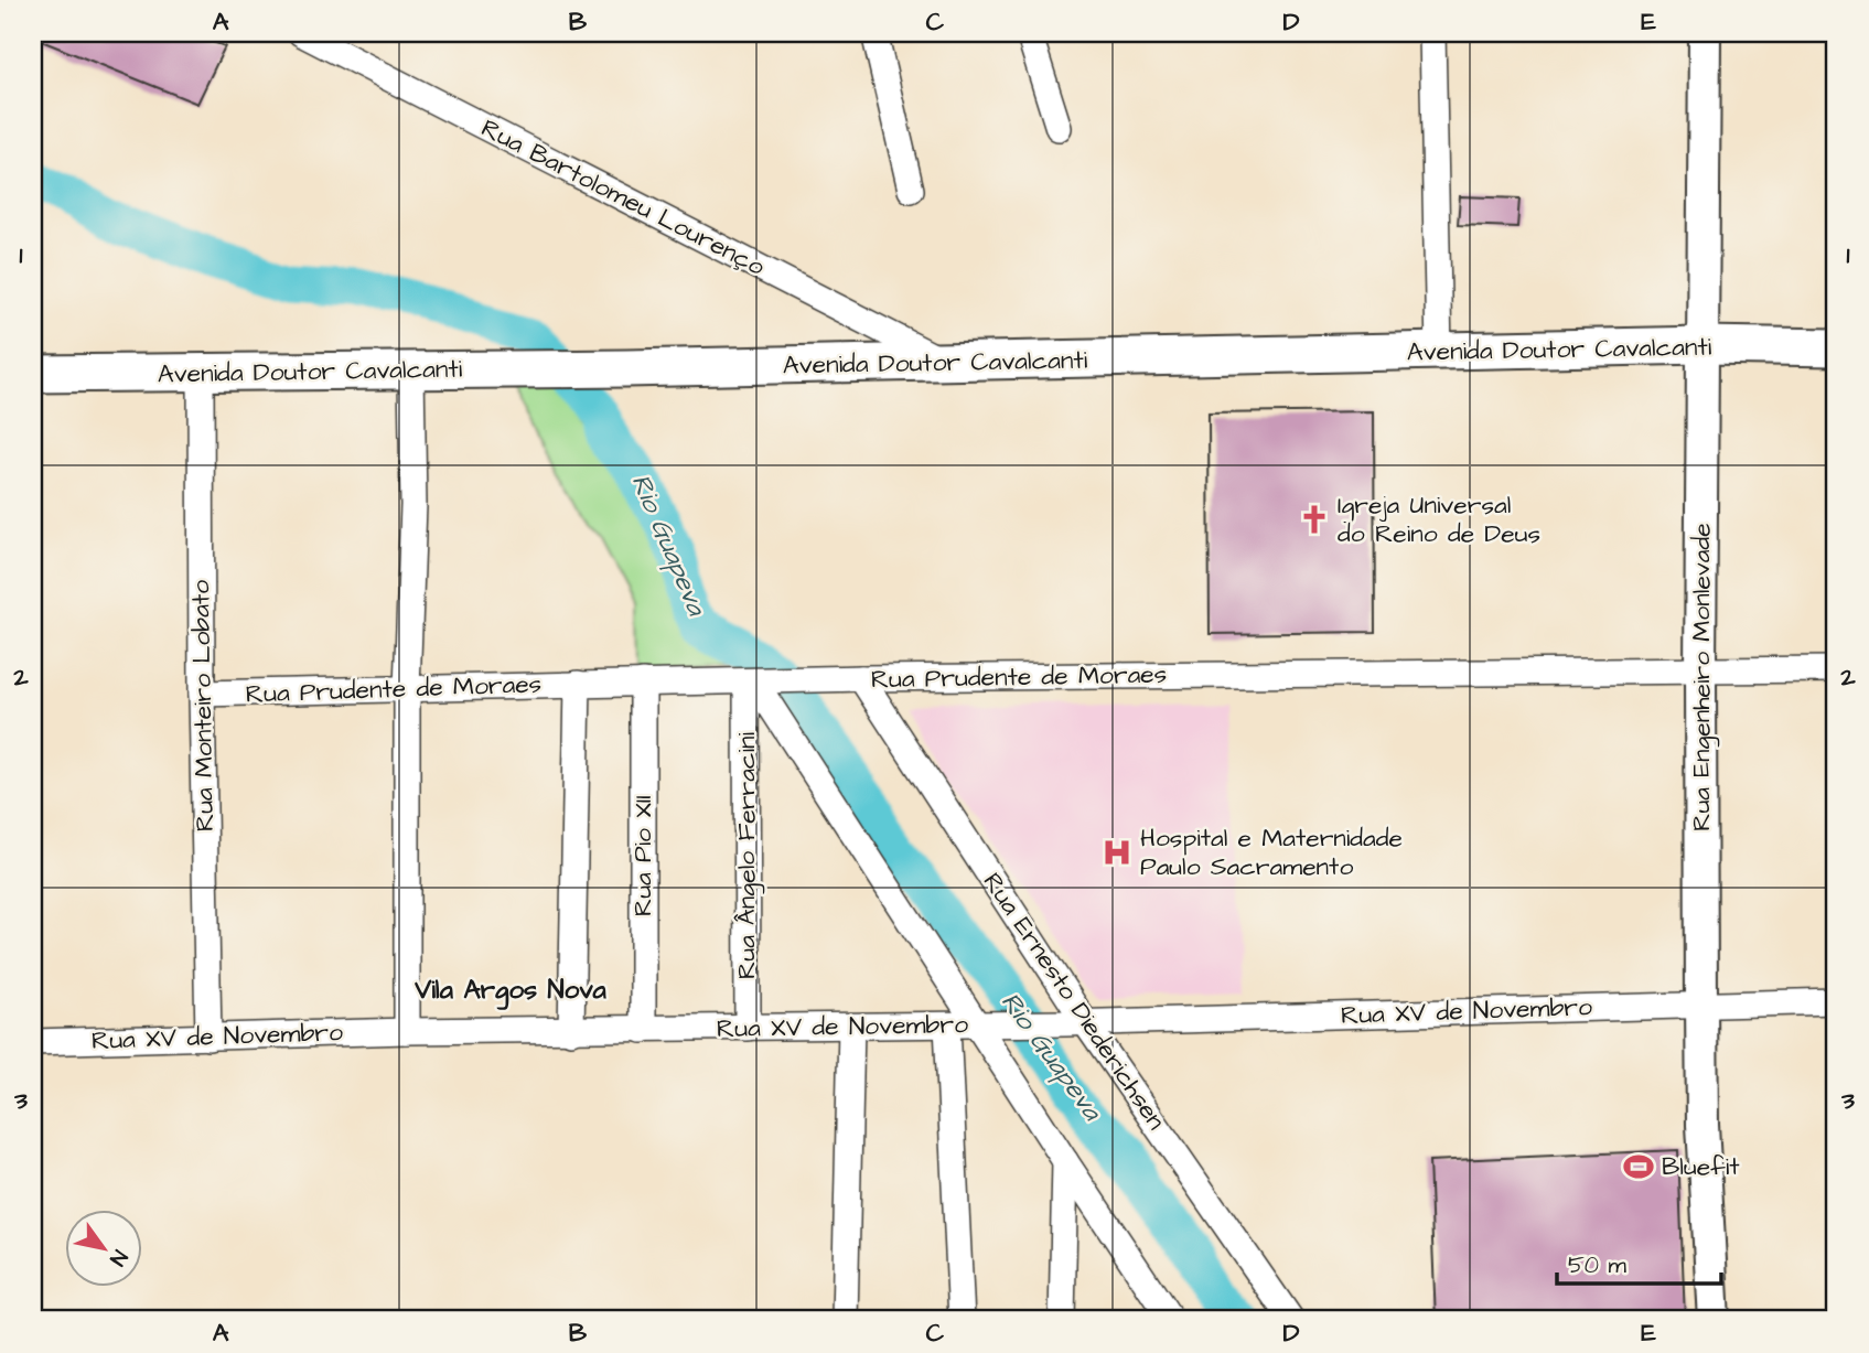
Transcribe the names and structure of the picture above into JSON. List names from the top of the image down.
{
  "streets": {
    "main road": ["Avenida Doutor Cavalcanti"],
    "street": [
      "Rua Bartolomeu Lourenço",
      "Rua Prudente de Moraes",
      "Rua Engenheiro Monlevade",
      "Rua Monteiro Lobato",
      "Rua Pio XII",
      "Rua Ângelo Ferracini",
      "Rua Ernesto Diederichsen",
      "Rua XV de Novembro"
    ]
  },
  "crossings": [
    ["Rua Bartolomeu Lourenço", "Avenida Doutor Cavalcanti"],
    ["Avenida Doutor Cavalcanti", "Rua Engenheiro Monlevade"],
    ["Avenida Doutor Cavalcanti", "Rua Monteiro Lobato"],
    ["Rua Prudente de Moraes", "Rua Engenheiro Monlevade"],
    ["Rua Prudente de Moraes", "Rua Monteiro Lobato"],
    ["Rua Prudente de Moraes", "Rua Pio XII"],
    ["Rua Prudente de Moraes", "Rua Ângelo Ferracini"],
    ["Rua Prudente de Moraes", "Rua Ernesto Diederichsen"],
    ["Rua Engenheiro Monlevade", "Rua XV de Novembro"],
    ["Rua Monteiro Lobato", "Rua XV de Novembro"],
    ["Rua Pio XII", "Rua XV de Novembro"],
    ["Rua Ângelo Ferracini", "Rua XV de Novembro"],
    ["Rua Ernesto Diederichsen", "Rua XV de Novembro"]
  ],
  "districts": ["Vila Argos Nova"],
  "water": ["Rio Guapeva"],
  "places": {
    "church": ["Igreja Universal do Reino de Deus"],
    "hospital": ["Hospital e Maternidade Paulo Sacramento"],
    "sports": ["Bluefit"]
  },
  "scale_bar": "50 m",
  "north": "bottom right",
  "grid": {
    "columns": [
      "A",
      "B",
      "C",
      "D",
      "E"
    ],
    "rows": ["1", "2", "3"]
  }
}
